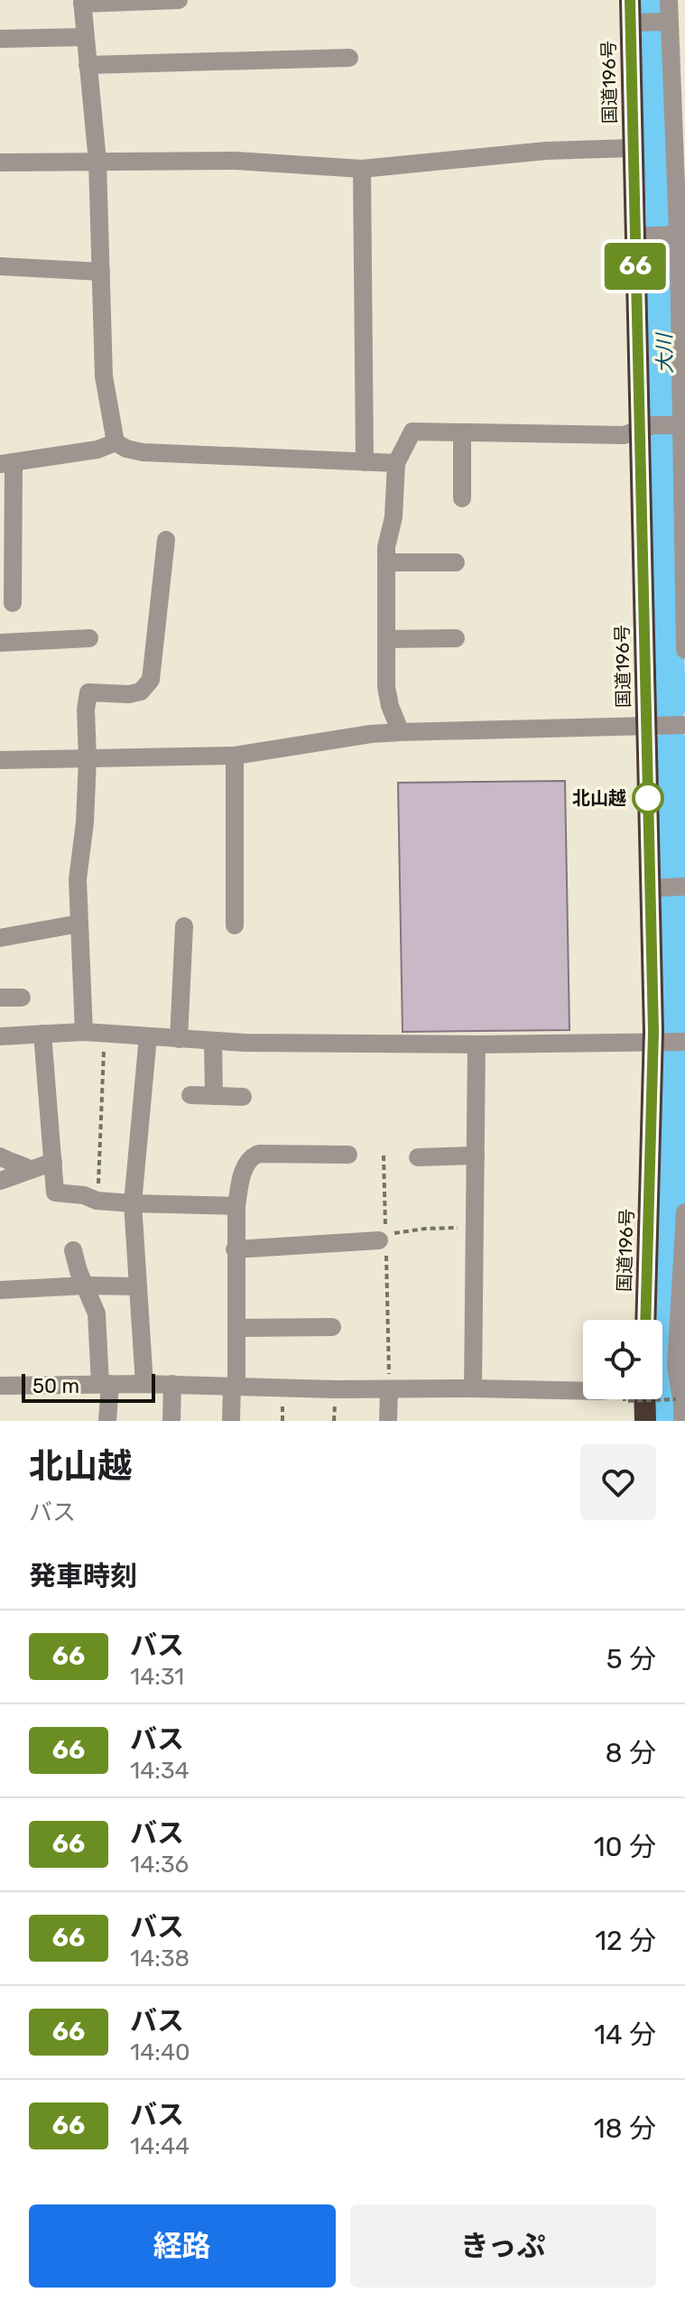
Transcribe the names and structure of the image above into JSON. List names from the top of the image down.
{
  "streets": {
    "highway": ["国道196号"]
  },
  "water": ["大川"],
  "places": ["北山越"],
  "lines": ["bus line 66"],
  "scale_bar": "50 m",
  "page": {
    "on_map": "66",
    "scale": "50 m",
    "heading": [
      ["北山越", "バス"],
      "発車時刻"
    ],
    "list": [
      {
        "mark": "66",
        "name": "バス",
        "note": "14:31",
        "value": "5 分"
      },
      {
        "mark": "66",
        "name": "バス",
        "note": "14:34",
        "value": "8 分"
      },
      {
        "mark": "66",
        "name": "バス",
        "note": "14:36",
        "value": "10 分"
      },
      {
        "mark": "66",
        "name": "バス",
        "note": "14:38",
        "value": "12 分"
      },
      {
        "mark": "66",
        "name": "バス",
        "note": "14:40",
        "value": "14 分"
      },
      {
        "mark": "66",
        "name": "バス",
        "note": "14:44",
        "value": "18 分"
      }
    ],
    "buttons": ["経路", "きっぷ"]
  }
}
